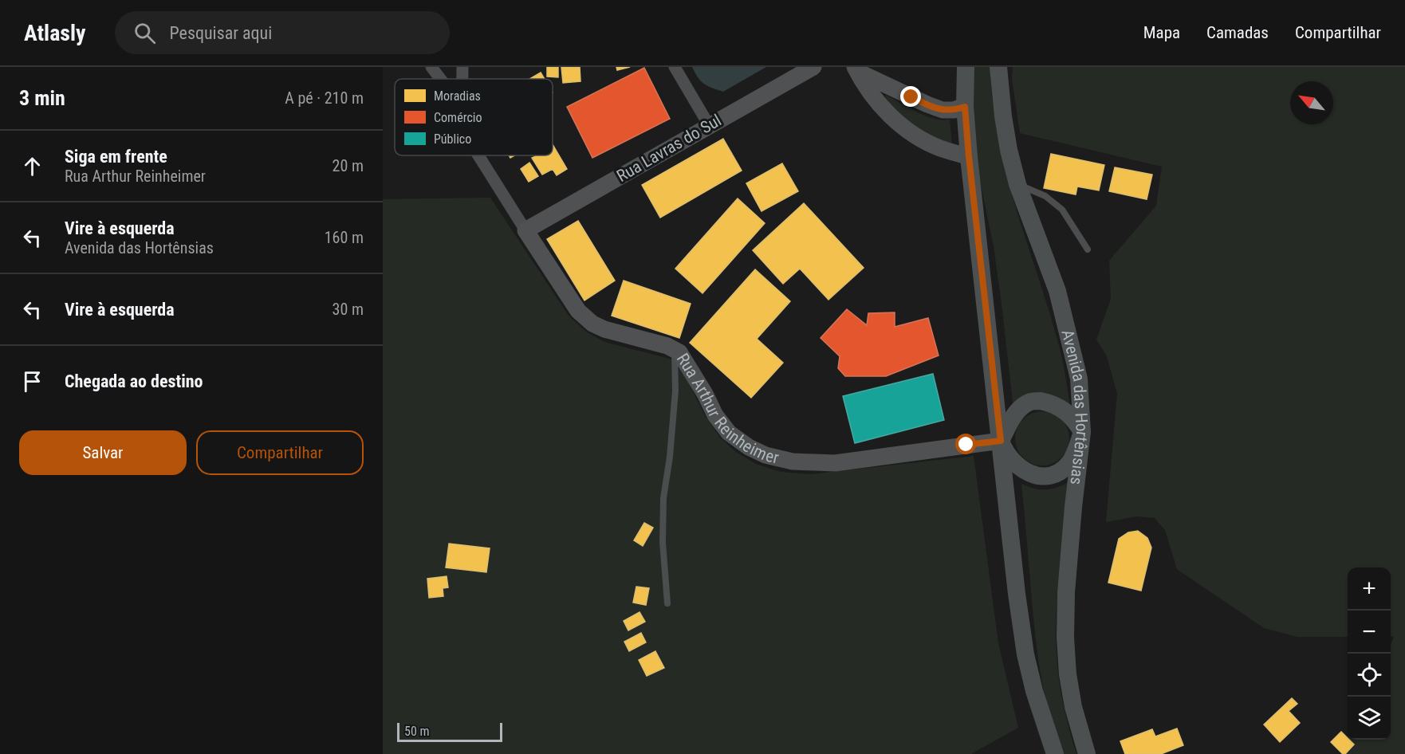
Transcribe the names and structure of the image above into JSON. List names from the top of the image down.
{
  "streets": {
    "main road": ["Avenida das Hortênsias"],
    "street": ["Rua Lavras do Sul", "Rua Arthur Reinheimer"]
  },
  "crossings": [
    ["Rua Lavras do Sul", "Rua Arthur Reinheimer"],
    ["Rua Arthur Reinheimer", "Avenida das Hortênsias"]
  ],
  "legend": ["Moradias", "Comércio", "Público"],
  "scale_bar": "50 m",
  "north": "top left",
  "page": {
    "header": "Atlasly",
    "search": "Pesquisar aqui",
    "nav": ["Mapa", "Camadas", "Compartilhar"],
    "heading": ["3 min", "A pé · 210 m"],
    "list": [
      ["Siga em frente", "Rua Arthur Reinheimer", "20 m"],
      ["Vire à esquerda", "Avenida das Hortênsias", "160 m"],
      ["Vire à esquerda", "30 m"],
      "Chegada ao destino"
    ],
    "buttons": ["Salvar", "Compartilhar"],
    "map_buttons": ["+", "−"],
    "scale": "50 m"
  }
}
